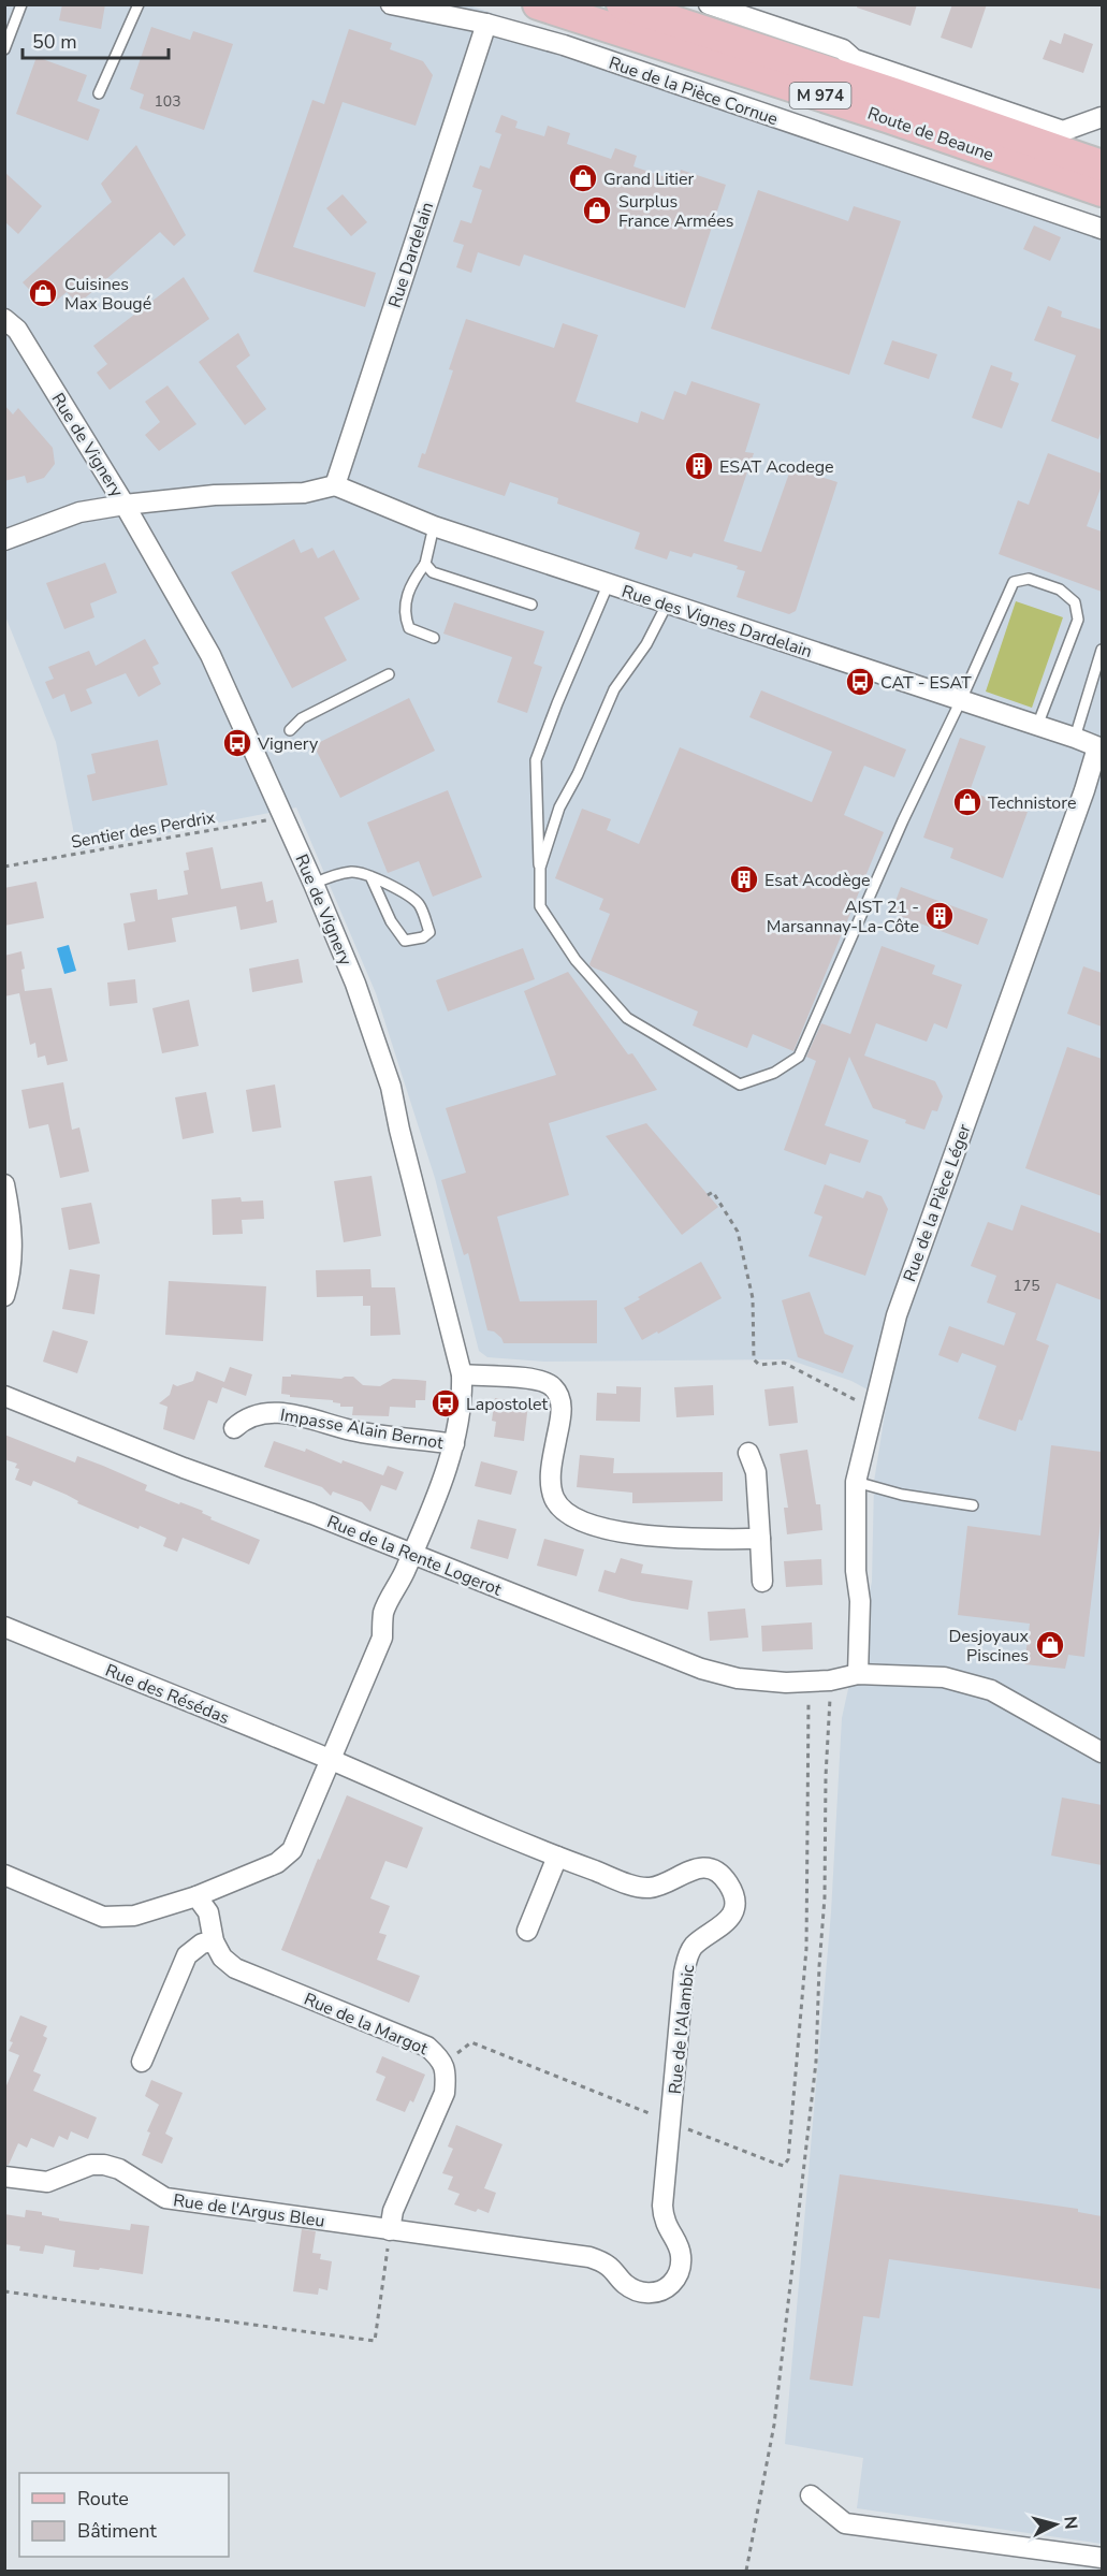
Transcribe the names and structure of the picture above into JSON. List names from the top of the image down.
{
  "streets": {
    "main road": ["M 974", "Route de Beaune"],
    "street": [
      "Rue de la Pièce Cornue",
      "Rue Dardelain",
      "Rue de Vignery",
      "Rue des Vignes Dardelain",
      "Rue de la Pièce Léger",
      "Impasse Alain Bernot",
      "Rue de la Rente Logerot",
      "Rue des Résédas",
      "Rue de la Margot",
      "Rue de l'Alambic",
      "Rue de l'Argus Bleu"
    ],
    "path": ["Sentier des Perdrix"]
  },
  "crossings": [
    ["Rue de la Pièce Cornue", "Rue Dardelain"],
    ["Rue Dardelain", "Rue des Vignes Dardelain"],
    ["Rue de Vignery", "Sentier des Perdrix"],
    ["Rue de Vignery", "Impasse Alain Bernot"],
    ["Rue de Vignery", "Rue de la Rente Logerot"],
    ["Rue de Vignery", "Rue des Résédas"],
    ["Rue de Vignery", "Rue de l'Alambic"],
    ["Rue des Vignes Dardelain", "Rue de la Pièce Léger"],
    ["Rue des Résédas", "Rue de l'Alambic"],
    ["Rue de la Margot", "Rue de l'Alambic"],
    ["Rue de la Margot", "Rue de l'Argus Bleu"],
    ["Rue de l'Alambic", "Rue de l'Argus Bleu"]
  ],
  "places": {
    "shop": [
      "Grand Litier",
      "Surplus France Armées",
      "Cuisines Max Bougé",
      "Technistore",
      "Desjoyaux Piscines"
    ],
    "building": ["ESAT Acodege", "Esat Acodège", "AIST 21 - Marsannay-La-Côte"],
    "bus stop": ["CAT - ESAT", "Vignery", "Lapostolet"]
  },
  "house_numbers": ["103", "175"],
  "legend": ["Route", "Bâtiment"],
  "scale_bar": "50 m",
  "north": "right"
}
